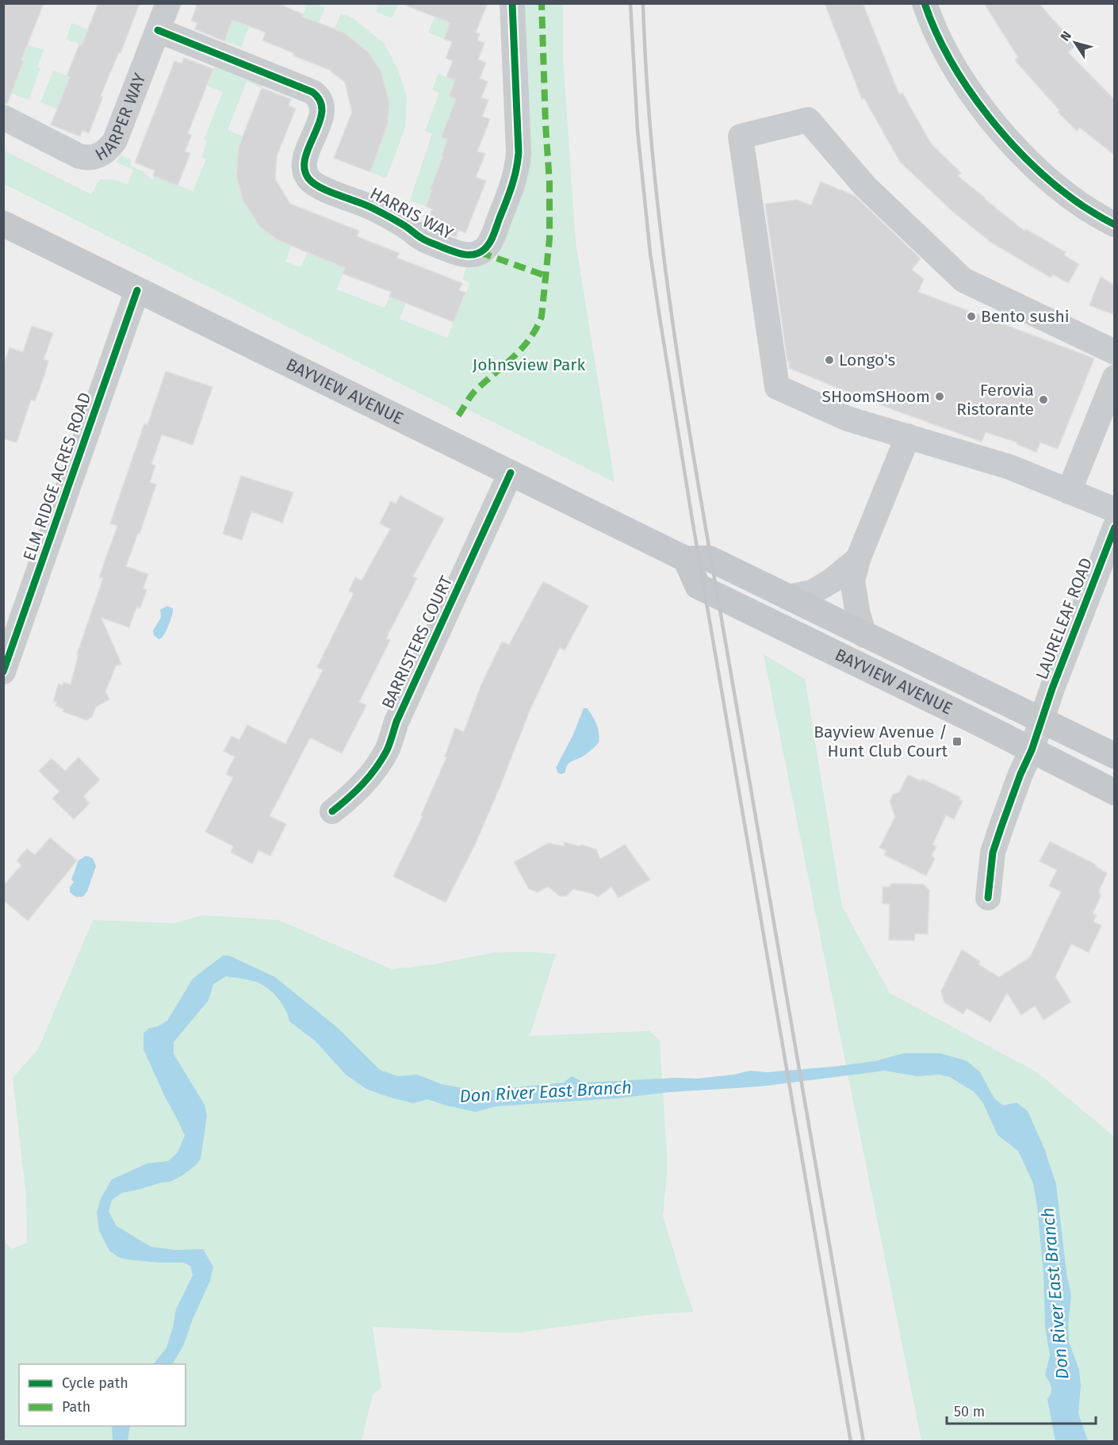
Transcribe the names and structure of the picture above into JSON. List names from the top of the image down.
{
  "streets": {
    "main road": ["BAYVIEW AVENUE"],
    "street": [
      "HARPER WAY",
      "HARRIS WAY",
      "ELM RIDGE ACRES ROAD",
      "LAURELEAF ROAD",
      "BARRISTERS COURT"
    ]
  },
  "crossings": [
    ["HARPER WAY", "HARRIS WAY"],
    ["BAYVIEW AVENUE", "ELM RIDGE ACRES ROAD"],
    ["BAYVIEW AVENUE", "LAURELEAF ROAD"],
    ["BAYVIEW AVENUE", "BARRISTERS COURT"]
  ],
  "water": ["Don River East Branch"],
  "parks": ["Johnsview Park"],
  "places": {
    "other": [
      "Bento sushi",
      "Longo's",
      "SHoomSHoom",
      "Ferovia Ristorante"
    ],
    "transit": ["Bayview Avenue / Hunt Club Court"]
  },
  "legend": ["Cycle path", "Path"],
  "scale_bar": "50 m",
  "north": "top left"
}
